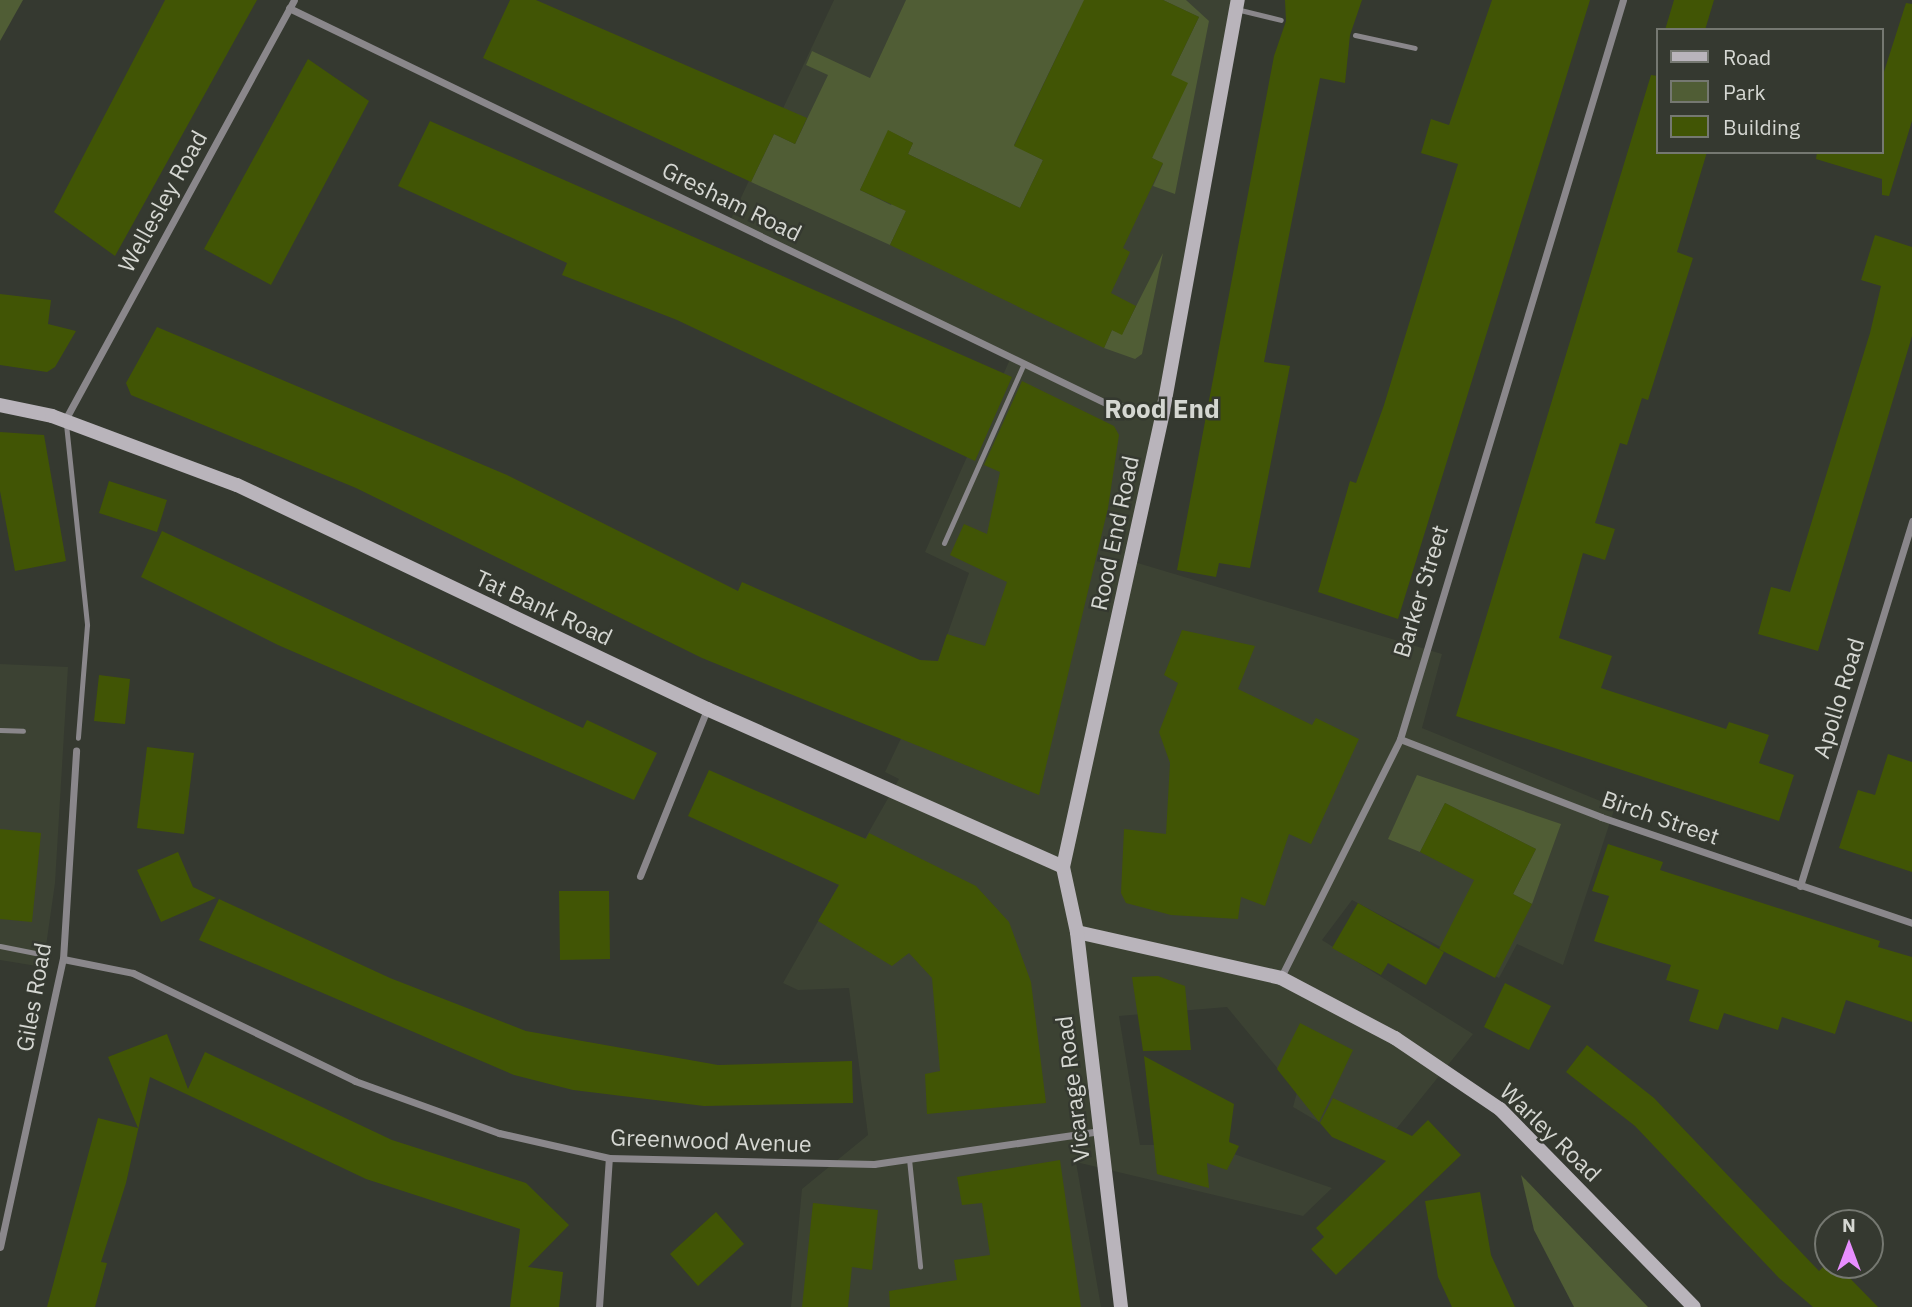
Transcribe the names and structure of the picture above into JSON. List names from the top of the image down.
{
  "streets": {
    "street": [
      "Wellesley Road",
      "Gresham Road",
      "Rood End Road",
      "Barker Street",
      "Tat Bank Road",
      "Apollo Road",
      "Birch Street",
      "Giles Road",
      "Vicarage Road",
      "Warley Road",
      "Greenwood Avenue"
    ]
  },
  "crossings": [
    ["Wellesley Road", "Gresham Road"],
    ["Wellesley Road", "Tat Bank Road"],
    ["Gresham Road", "Rood End Road"],
    ["Rood End Road", "Tat Bank Road"],
    ["Rood End Road", "Vicarage Road"],
    ["Barker Street", "Birch Street"],
    ["Barker Street", "Warley Road"],
    ["Tat Bank Road", "Vicarage Road"],
    ["Apollo Road", "Birch Street"],
    ["Giles Road", "Greenwood Avenue"],
    ["Vicarage Road", "Greenwood Avenue"]
  ],
  "districts": ["Rood End"],
  "legend": ["Road", "Park", "Building"],
  "north": "top"
}
